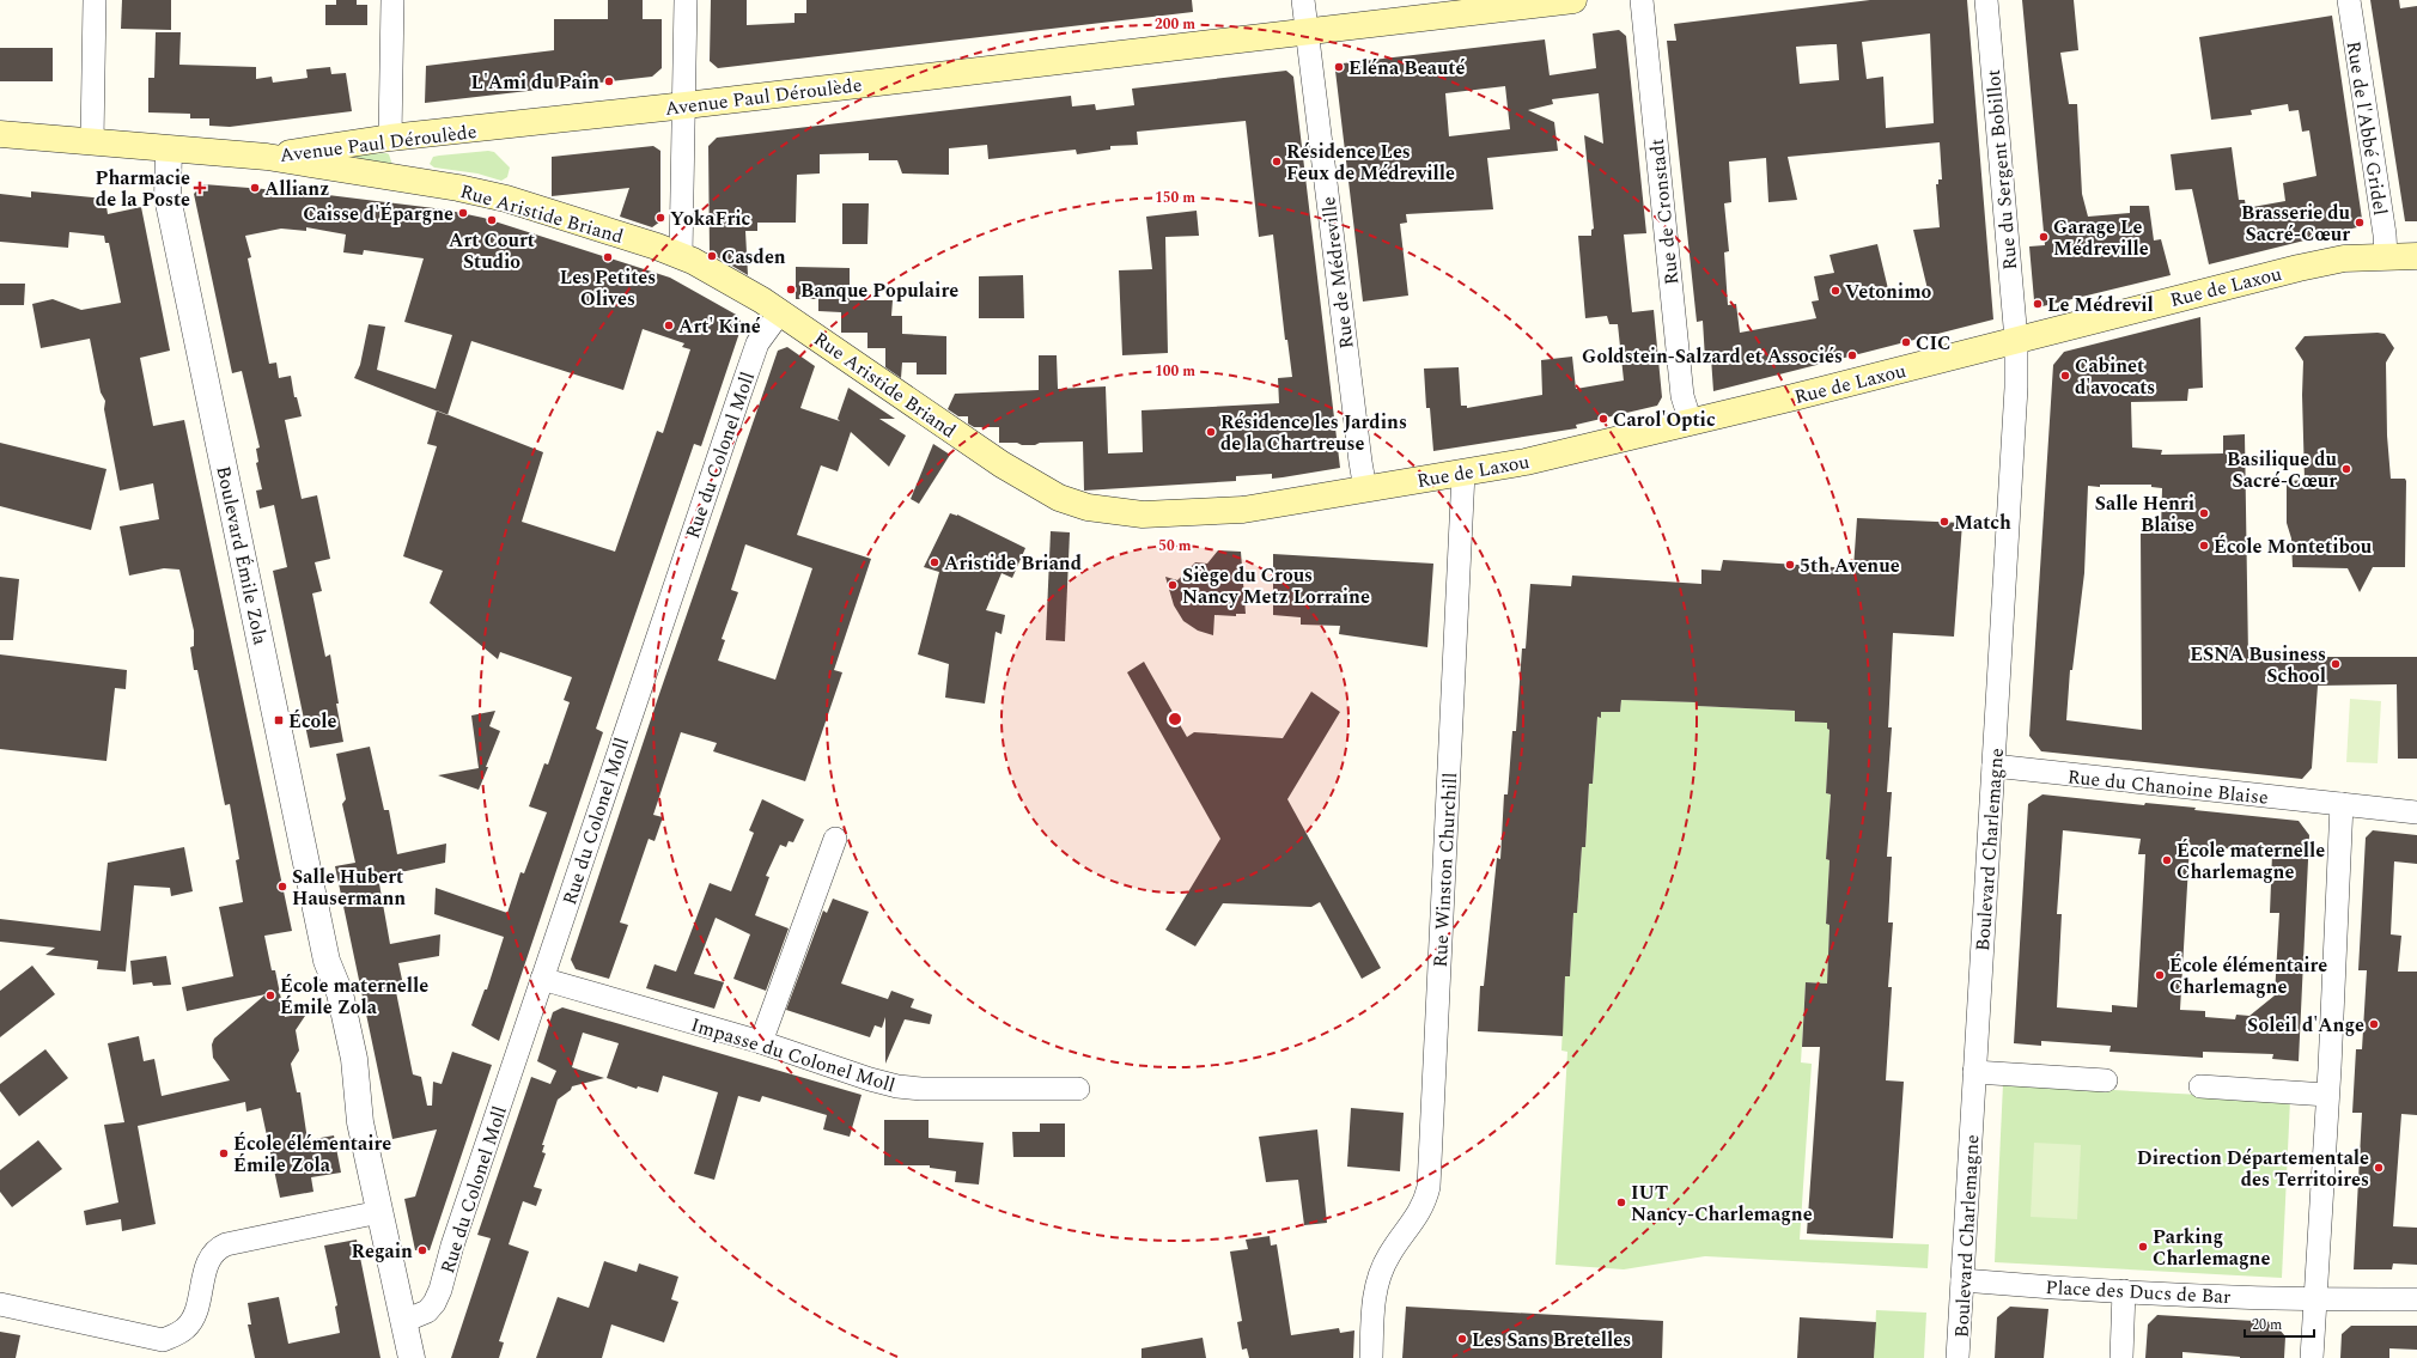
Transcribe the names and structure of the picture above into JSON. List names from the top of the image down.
{
  "streets": {
    "main road": ["Avenue Paul Déroulède", "Rue Aristide Briand", "Rue de Laxou"],
    "street": [
      "Rue de l'Abbé Gridel",
      "Rue du Sergent Bobillot",
      "Rue de Cronstadt",
      "Rue de Médreville",
      "Rue du Colonel Moll",
      "Boulevard Émile Zola",
      "Rue du Chanoine Blaise",
      "Boulevard Charlemagne",
      "Rue Winston Churchill",
      "Impasse du Colonel Moll",
      "Place des Ducs de Bar"
    ]
  },
  "crossings": [
    ["Avenue Paul Déroulède", "Rue Aristide Briand"],
    ["Avenue Paul Déroulède", "Rue de Médreville"],
    ["Avenue Paul Déroulède", "Boulevard Émile Zola"],
    ["Rue de l'Abbé Gridel", "Rue de Laxou"],
    ["Rue du Sergent Bobillot", "Rue de Laxou"],
    ["Rue du Sergent Bobillot", "Boulevard Charlemagne"],
    ["Rue de Cronstadt", "Rue de Laxou"],
    ["Rue Aristide Briand", "Rue de Médreville"],
    ["Rue Aristide Briand", "Rue de Laxou"],
    ["Rue Aristide Briand", "Rue du Colonel Moll"],
    ["Rue de Médreville", "Rue de Laxou"],
    ["Rue de Laxou", "Boulevard Charlemagne"],
    ["Rue de Laxou", "Rue Winston Churchill"],
    ["Rue du Colonel Moll", "Boulevard Émile Zola"],
    ["Rue du Colonel Moll", "Impasse du Colonel Moll"],
    ["Rue du Chanoine Blaise", "Boulevard Charlemagne"],
    ["Boulevard Charlemagne", "Place des Ducs de Bar"]
  ],
  "places": {
    "other": [
      "Eléna Beauté",
      "L'Ami du Pain",
      "Résidence Les Feux de Médreville",
      "Allianz",
      "Caisse d'Épargne",
      "YokaFric",
      "Art Court Studio",
      "Brasserie du Sacré-Cœur",
      "Garage Le Médreville",
      "Casden",
      "Les Petites Olives",
      "Banque Populaire",
      "Vetonimo",
      "Le Médrevil",
      "Art' Kiné",
      "CIC",
      "Goldstein-Salzard et Associés",
      "Cabinet d'avocats",
      "Carol'Optic",
      "Résidence les Jardins de la Chartreuse",
      "Basilique du Sacré-Cœur",
      "Salle Henri Blaise",
      "Match",
      "École Montetibou",
      "Aristide Briand",
      "5th Avenue",
      "Siège du Crous Nancy Metz Lorraine",
      "ESNA Business School",
      "École maternelle Charlemagne",
      "Salle Hubert Hausermann",
      "École élémentaire Charlemagne",
      "École maternelle Émile Zola",
      "Soleil d'Ange",
      "École élémentaire Émile Zola",
      "Direction Départementale des Territoires",
      "IUT Nancy-Charlemagne",
      "Parking Charlemagne",
      "Regain",
      "Les Sans Bretelles"
    ],
    "health": ["Pharmacie de la Poste"],
    "transit": ["École"]
  },
  "scale_bar": "20 m",
  "rings": [
    "200 m",
    "150 m",
    "100 m",
    "50 m"
  ]
}
